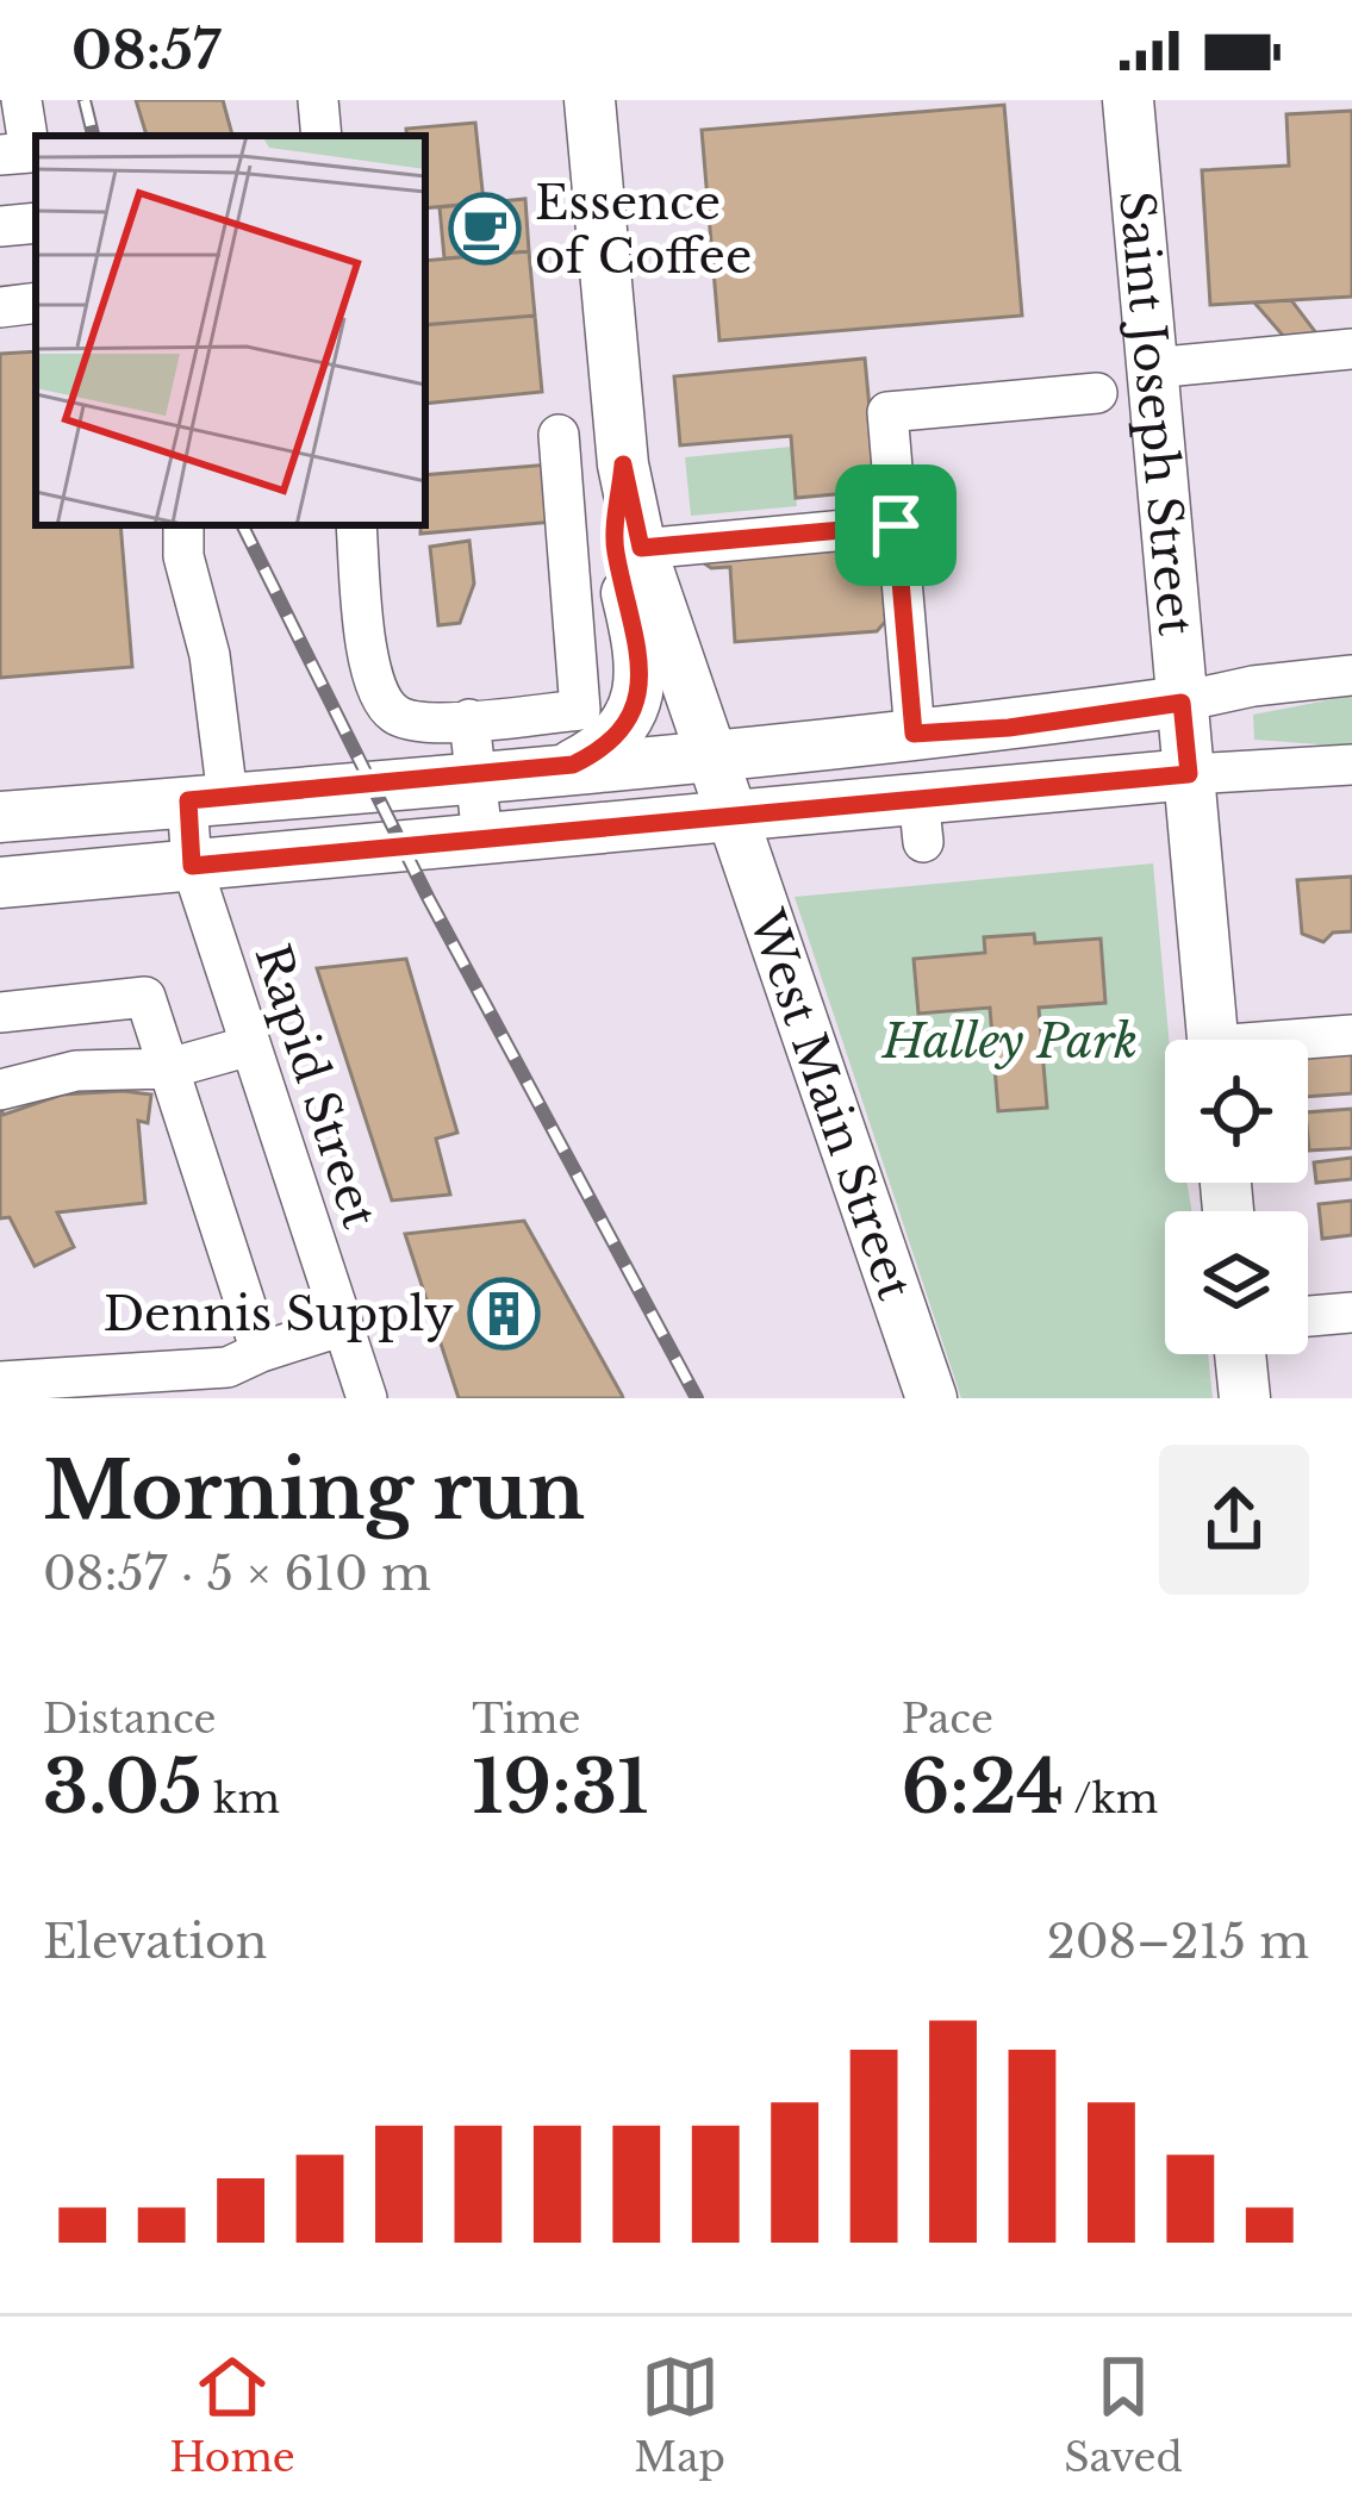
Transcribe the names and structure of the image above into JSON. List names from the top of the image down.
{
  "streets": {
    "main road": ["Saint Joseph Street", "West Main Street"],
    "street": ["Rapid Street"]
  },
  "parks": ["Halley Park"],
  "places": {
    "cafe": ["Essence of Coffee"],
    "building": ["Dennis Supply"]
  },
  "page": {
    "status": "08:57",
    "heading": ["Morning run", "08:57 · 5 × 610 m"],
    "stats": [
      ["Distance", "3.05 km"],
      ["Time", "19:31"],
      ["Pace", "6:24 /km"]
    ],
    "chart": ["Elevation", "208–215 m"],
    "tabs": ["Home", "Map", "Saved"]
  }
}
